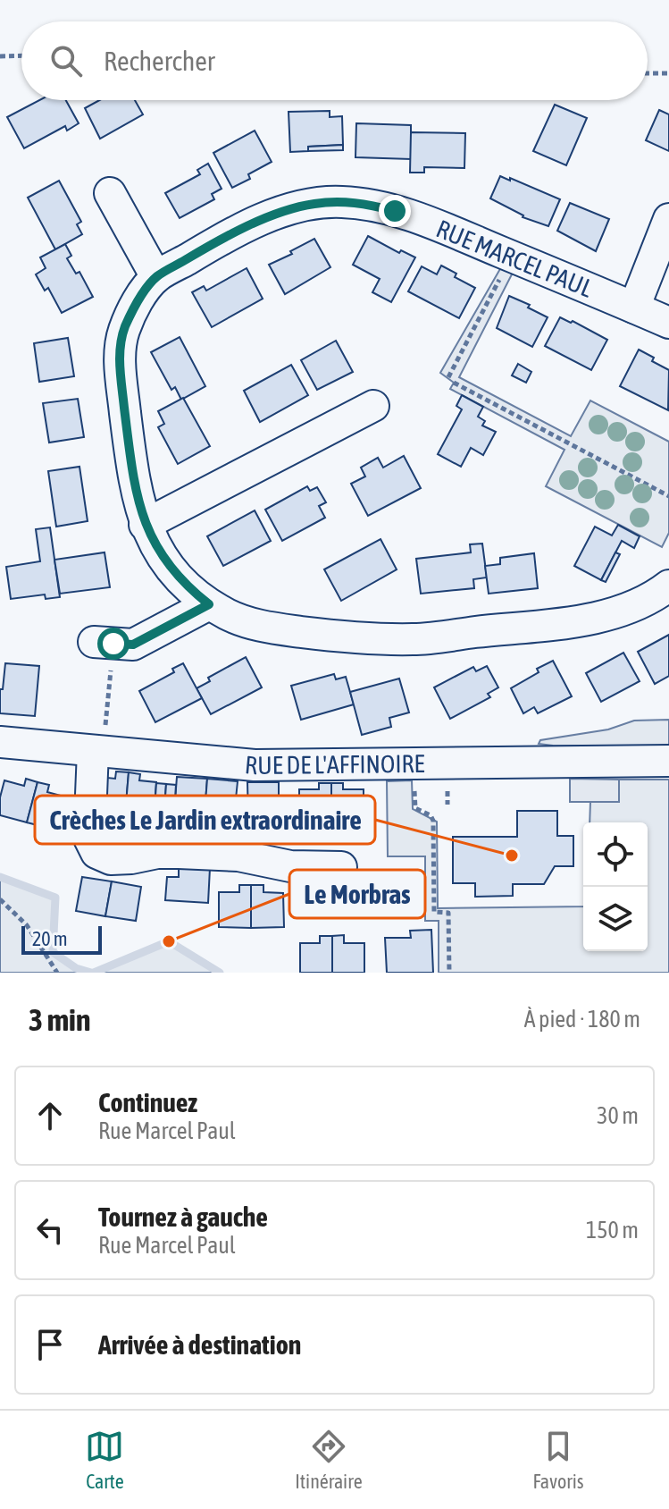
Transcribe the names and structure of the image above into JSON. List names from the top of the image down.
{
  "streets": {
    "street": ["RUE MARCEL PAUL", "RUE DE L'AFFINOIRE"]
  },
  "places": ["Crèches Le Jardin extraordinaire", "Le Morbras"],
  "scale_bar": "20 m",
  "page": {
    "search": "Rechercher",
    "scale": "20 m",
    "heading": ["3 min", "À pied · 180 m"],
    "list": [
      ["Continuez", "Rue Marcel Paul", "30 m"],
      ["Tournez à gauche", "Rue Marcel Paul", "150 m"],
      "Arrivée à destination"
    ],
    "nav": ["Carte", "Itinéraire", "Favoris"]
  }
}
